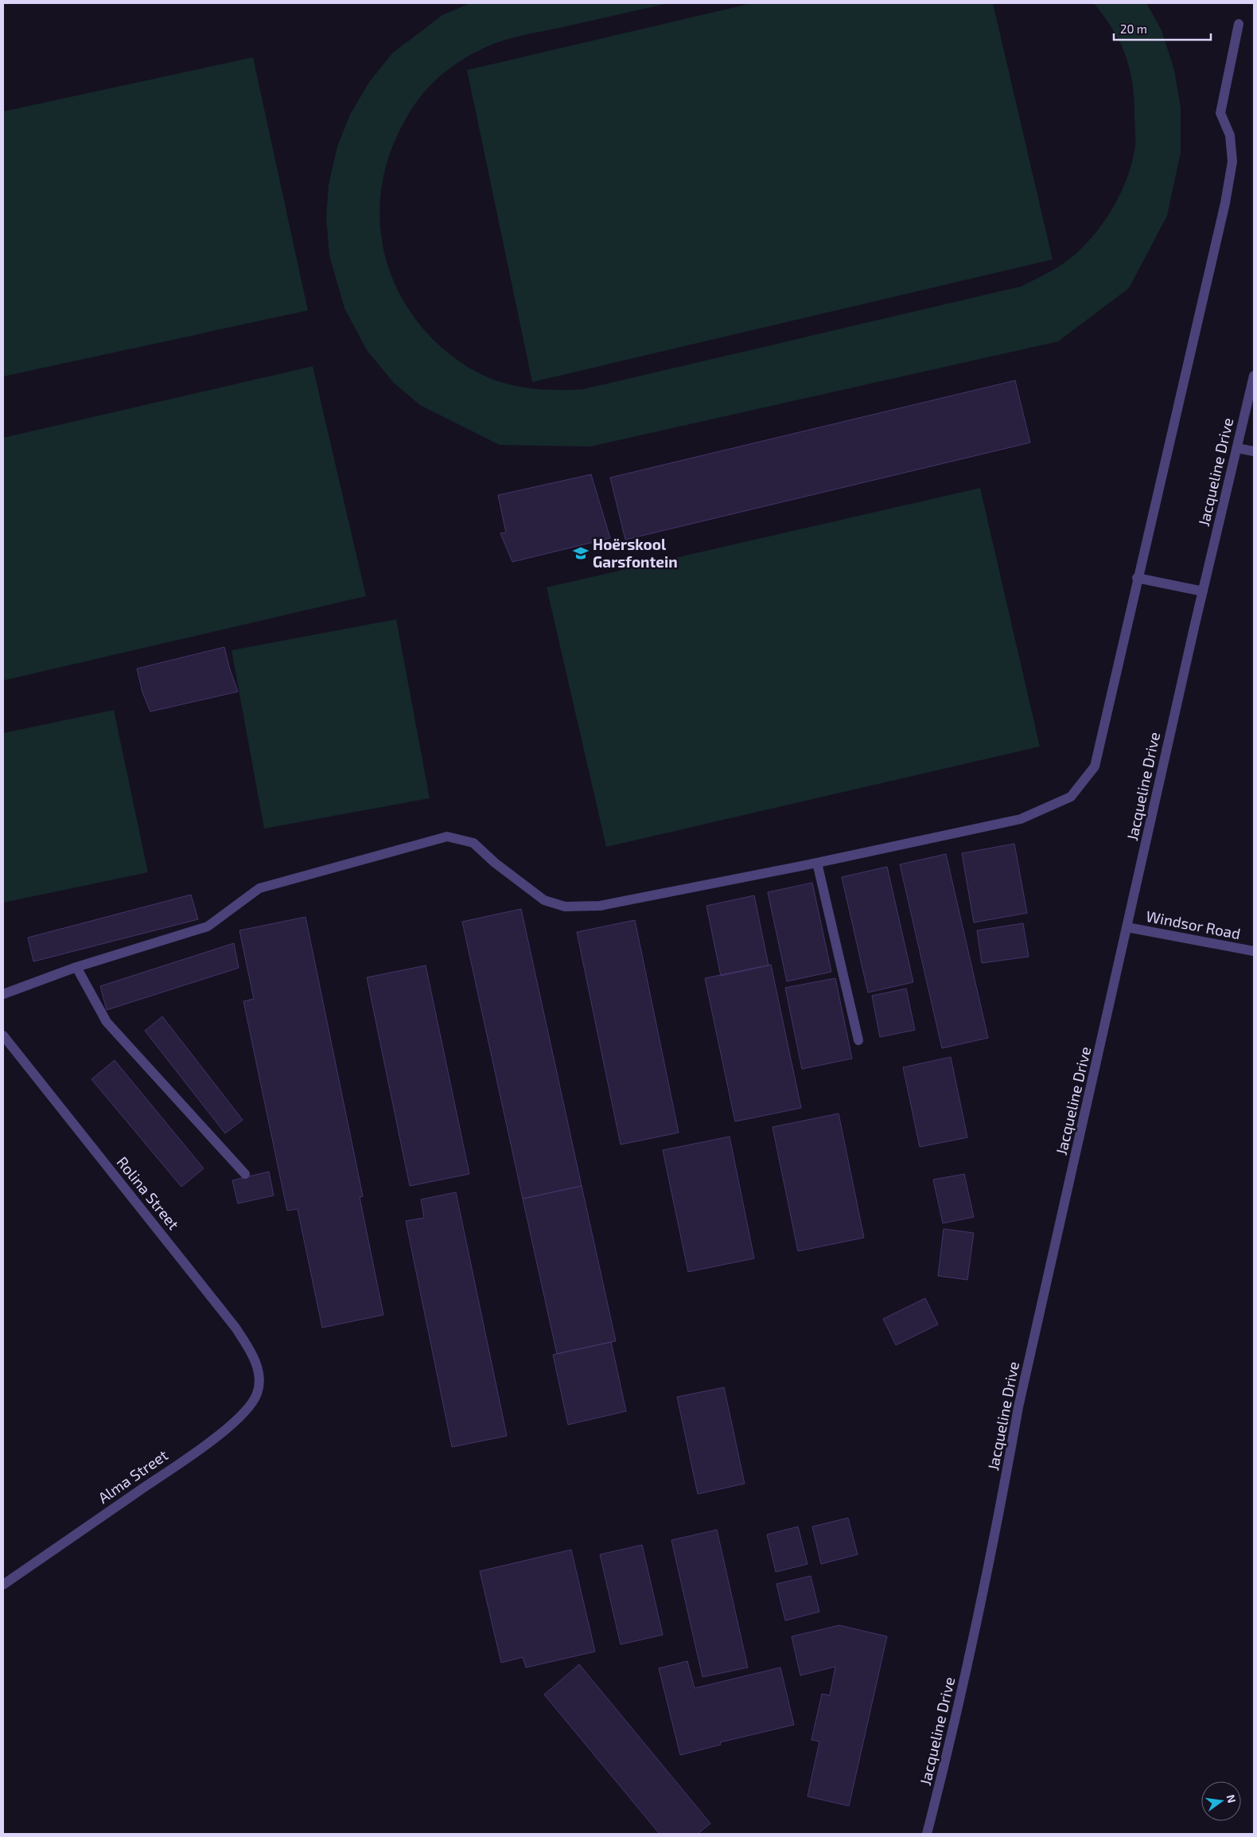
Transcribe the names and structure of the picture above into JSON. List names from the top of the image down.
{
  "streets": {
    "street": [
      "Jacqueline Drive",
      "Windsor Road",
      "Rolina Street",
      "Alma Street"
    ]
  },
  "crossings": [
    ["Jacqueline Drive", "Windsor Road"],
    ["Rolina Street", "Alma Street"]
  ],
  "places": {
    "school or university": ["Hoërskool Garsfontein"]
  },
  "scale_bar": "20 m",
  "north": "right"
}
